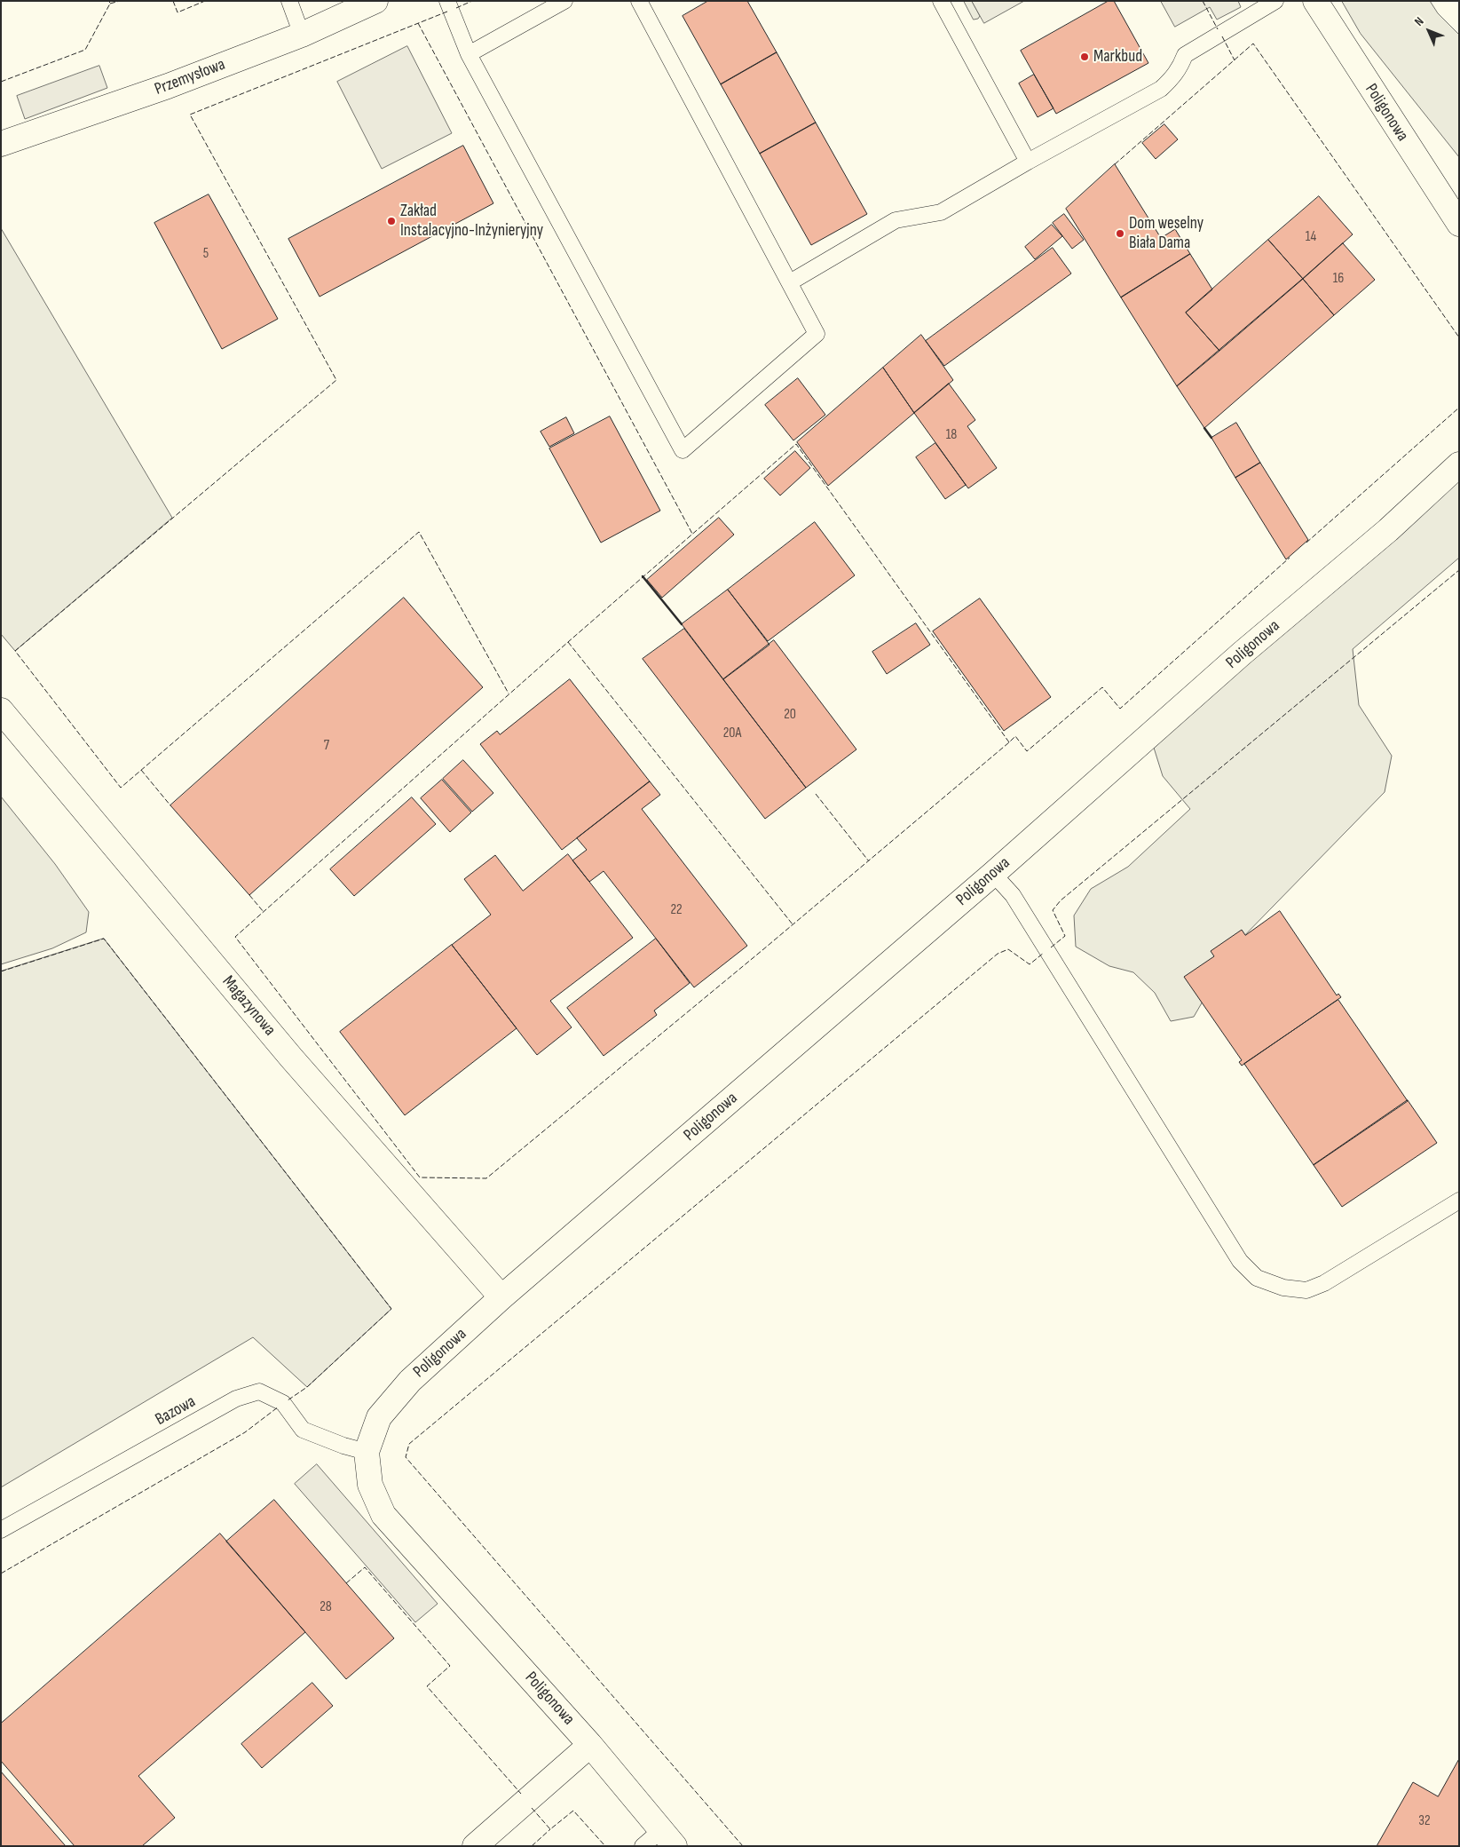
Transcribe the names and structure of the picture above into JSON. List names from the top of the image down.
{
  "streets": {
    "street": ["Przemysłowa", "Poligonowa", "Magazynowa"],
    "lane": ["Bazowa"]
  },
  "crossings": [
    ["Poligonowa", "Magazynowa"],
    ["Poligonowa", "Bazowa"]
  ],
  "places": ["Markbud", "Zakład Instalacyjno-Inżynieryjny", "Dom weselny Biała Dama"],
  "house_numbers": [
    "14",
    "5",
    "16",
    "18",
    "20",
    "20A",
    "7",
    "22",
    "28",
    "32"
  ],
  "north": "top left"
}
